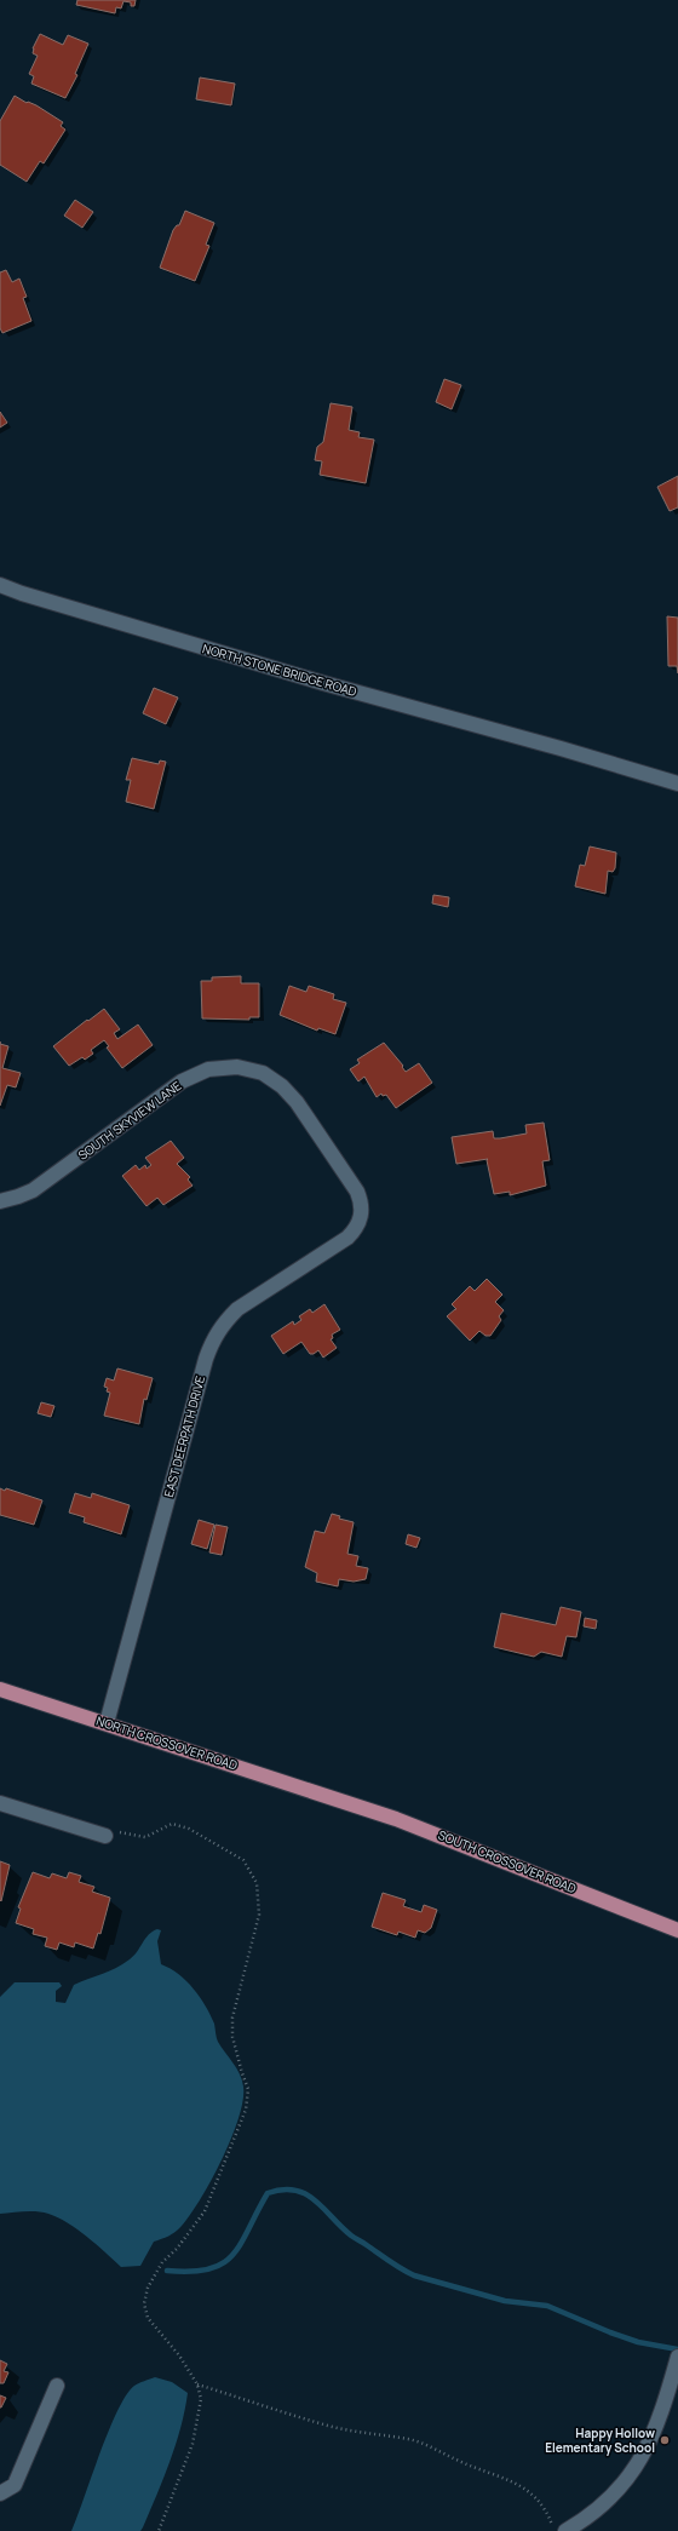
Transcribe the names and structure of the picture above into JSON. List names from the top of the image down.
{
  "streets": {
    "main road": ["NORTH CROSSOVER ROAD", "SOUTH CROSSOVER ROAD"],
    "street": ["NORTH STONE BRIDGE ROAD", "SOUTH SKYVIEW LANE", "EAST DEERPATH DRIVE"]
  },
  "crossings": [
    ["SOUTH SKYVIEW LANE", "EAST DEERPATH DRIVE"],
    ["EAST DEERPATH DRIVE", "NORTH CROSSOVER ROAD"],
    ["NORTH CROSSOVER ROAD", "SOUTH CROSSOVER ROAD"]
  ],
  "places": ["Happy Hollow Elementary School"]
}
